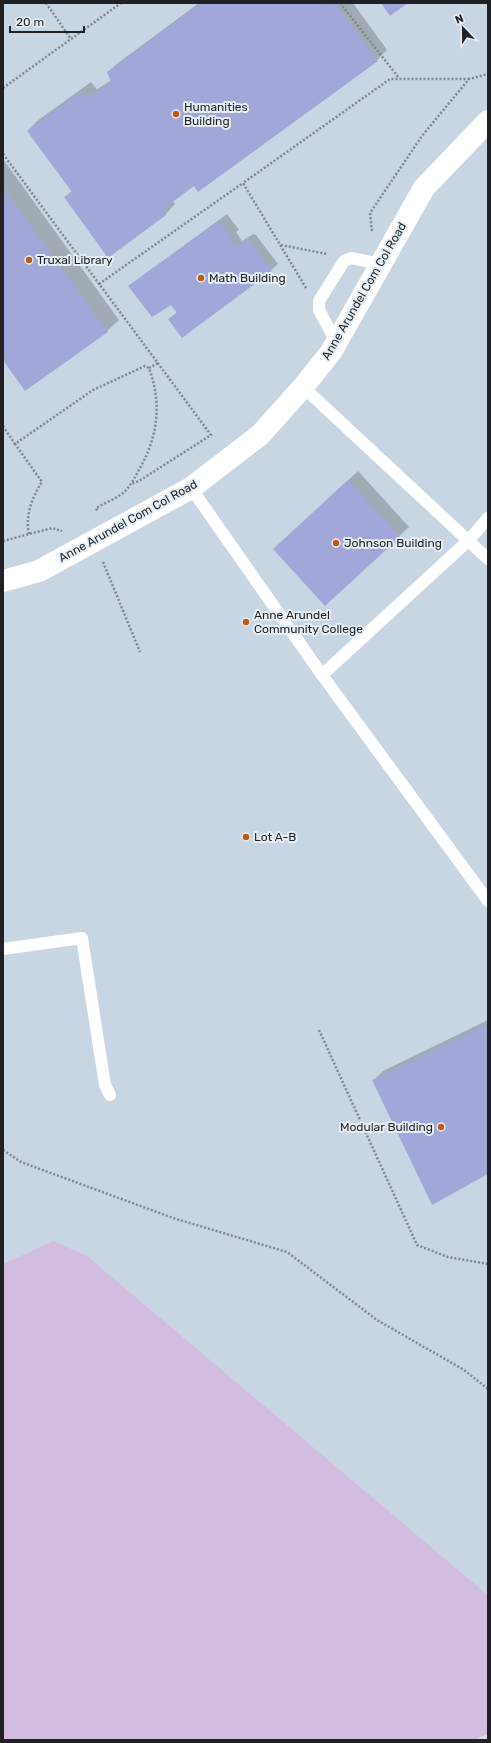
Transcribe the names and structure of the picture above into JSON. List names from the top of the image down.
{
  "streets": {
    "street": ["Anne Arundel Com Col Road"]
  },
  "places": [
    "Humanities Building",
    "Truxal Library",
    "Math Building",
    "Johnson Building",
    "Anne Arundel Community College",
    "Lot A-B",
    "Modular Building"
  ],
  "scale_bar": "20 m",
  "north": "top"
}
